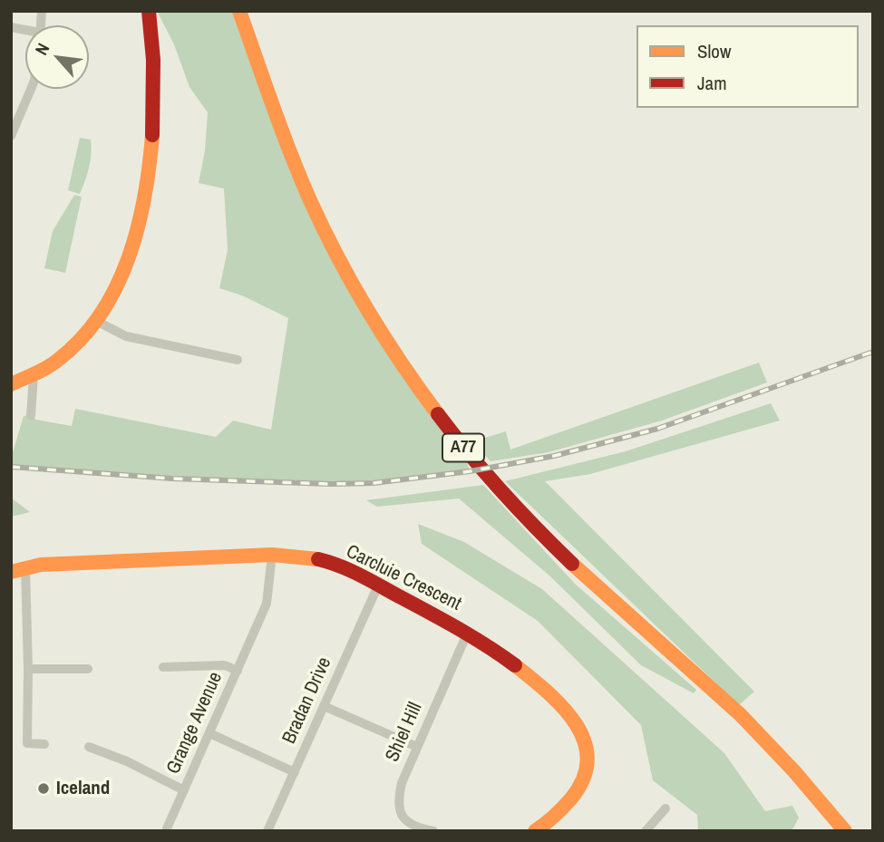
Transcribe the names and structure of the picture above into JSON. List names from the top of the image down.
{
  "streets": {
    "main road": ["A77", "Carcluie Crescent"],
    "street": ["Bradan Drive", "Grange Avenue", "Shiel Hill"]
  },
  "crossings": [
    ["Carcluie Crescent", "Bradan Drive"],
    ["Carcluie Crescent", "Grange Avenue"],
    ["Carcluie Crescent", "Shiel Hill"]
  ],
  "places": ["Iceland"],
  "legend": ["Slow", "Jam"],
  "north": "top left"
}
